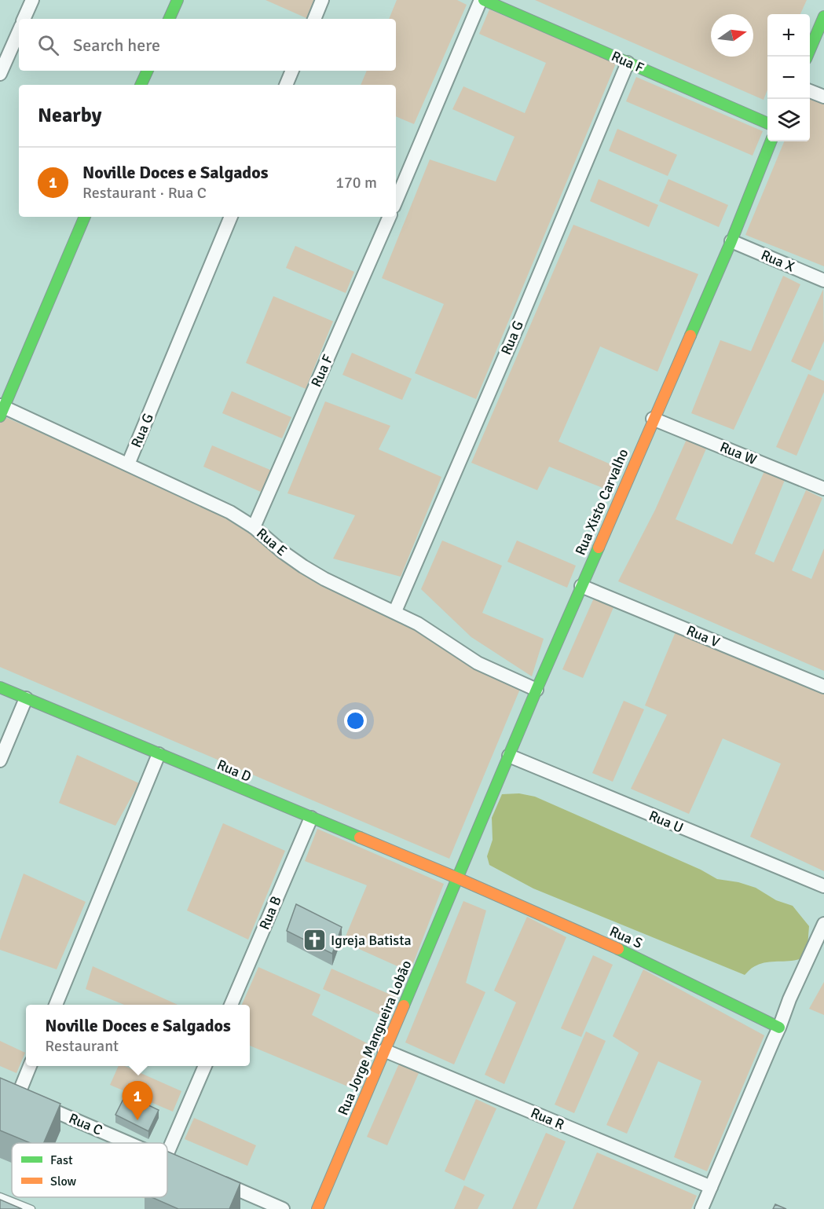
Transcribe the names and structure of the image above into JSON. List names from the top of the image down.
{
  "streets": {
    "street": [
      "Rua F",
      "Rua X",
      "Rua G",
      "Rua W",
      "Rua Xisto Carvalho",
      "Rua E",
      "Rua V",
      "Rua D",
      "Rua U",
      "Rua B",
      "Rua S",
      "Rua Jorge Mangueira Lobão",
      "Rua R",
      "Rua C"
    ]
  },
  "crossings": [
    ["Rua F", "Rua G"],
    ["Rua F", "Rua E"],
    ["Rua X", "Rua Xisto Carvalho"],
    ["Rua G", "Rua E"],
    ["Rua W", "Rua Xisto Carvalho"],
    ["Rua Xisto Carvalho", "Rua E"],
    ["Rua Xisto Carvalho", "Rua V"],
    ["Rua Xisto Carvalho", "Rua D"],
    ["Rua Xisto Carvalho", "Rua U"],
    ["Rua Xisto Carvalho", "Rua S"],
    ["Rua Xisto Carvalho", "Rua Jorge Mangueira Lobão"],
    ["Rua D", "Rua B"],
    ["Rua D", "Rua S"],
    ["Rua D", "Rua Jorge Mangueira Lobão"],
    ["Rua S", "Rua Jorge Mangueira Lobão"],
    ["Rua Jorge Mangueira Lobão", "Rua R"]
  ],
  "places": {
    "church": ["Igreja Batista"]
  },
  "legend": ["Fast", "Slow"],
  "north": "right",
  "page": {
    "map_buttons": ["+", "−"],
    "search": "Search here",
    "heading": "Nearby",
    "list": [
      {
        "mark": "1",
        "name": "Noville Doces e Salgados",
        "note": "Restaurant · Rua C",
        "value": "170 m"
      }
    ],
    "popup": ["Noville Doces e Salgados", "Restaurant"],
    "pins": "1"
  }
}
